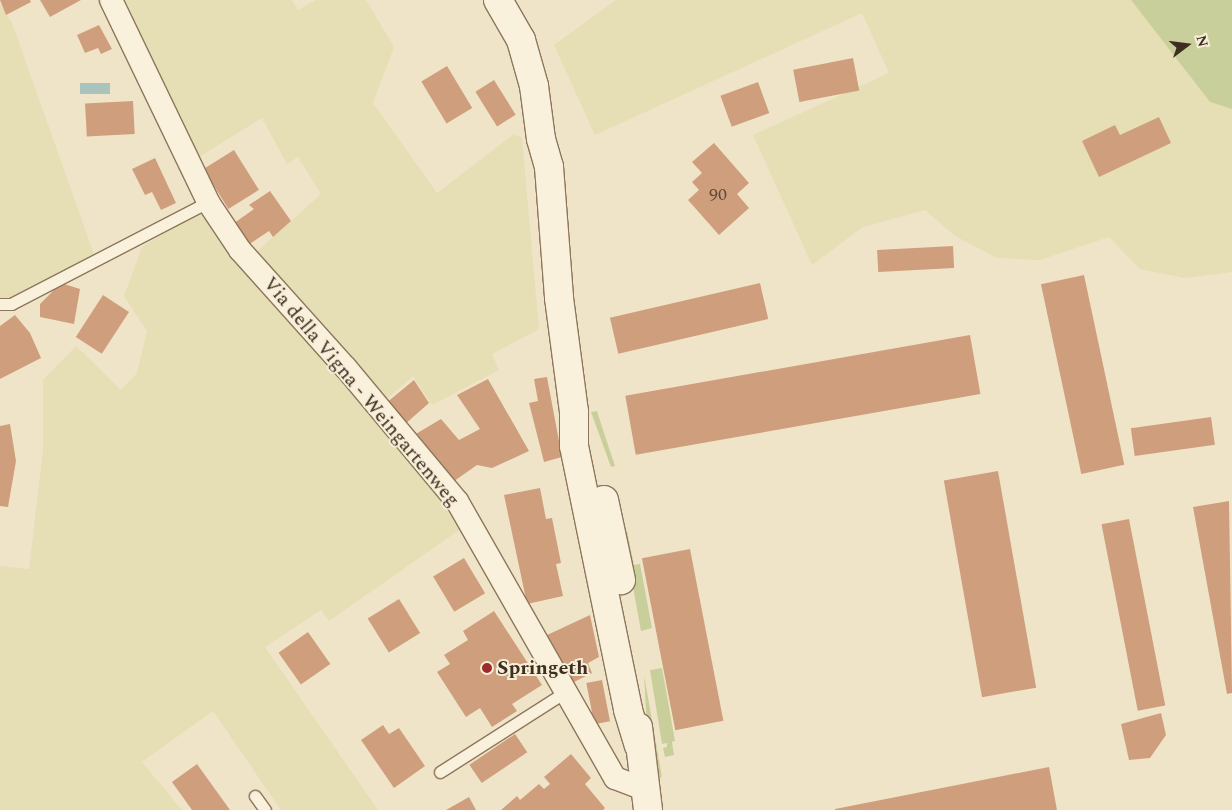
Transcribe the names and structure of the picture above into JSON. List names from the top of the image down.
{
  "streets": {
    "street": ["Via della Vigna - Weingartenweg"]
  },
  "places": ["Springeth"],
  "house_numbers": ["90"],
  "north": "right"
}
